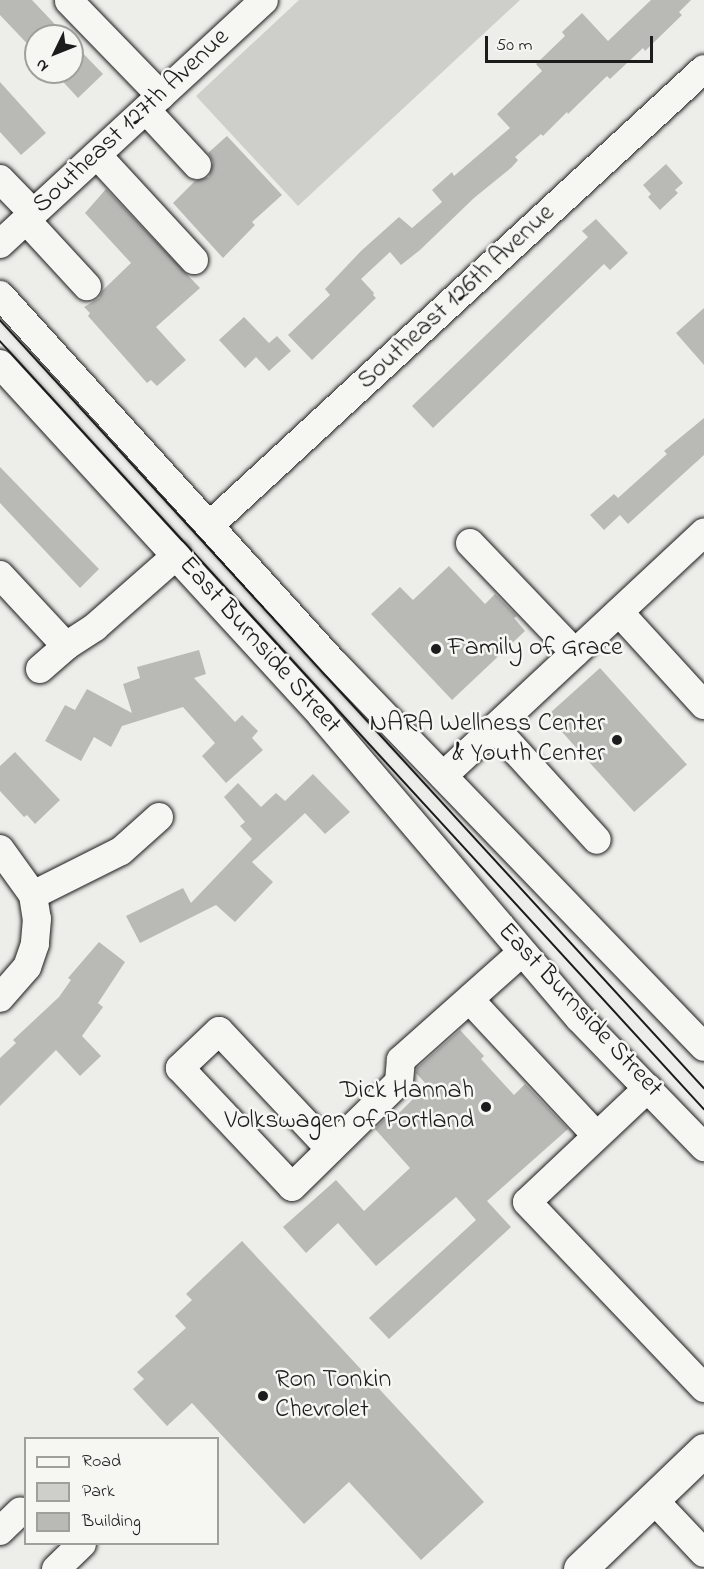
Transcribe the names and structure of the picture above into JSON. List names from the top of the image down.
{
  "streets": {
    "street": ["Southeast 127th Avenue", "Southeast 126th Avenue", "East Burnside Street"]
  },
  "crossings": [
    ["Southeast 126th Avenue", "East Burnside Street"]
  ],
  "places": [
    "Family of Grace",
    "NARA Wellness Center & Youth Center",
    "Dick Hannah Volkswagen of Portland",
    "Ron Tonkin Chevrolet"
  ],
  "legend": ["Road", "Park", "Building"],
  "scale_bar": "50 m",
  "north": "bottom left"
}
